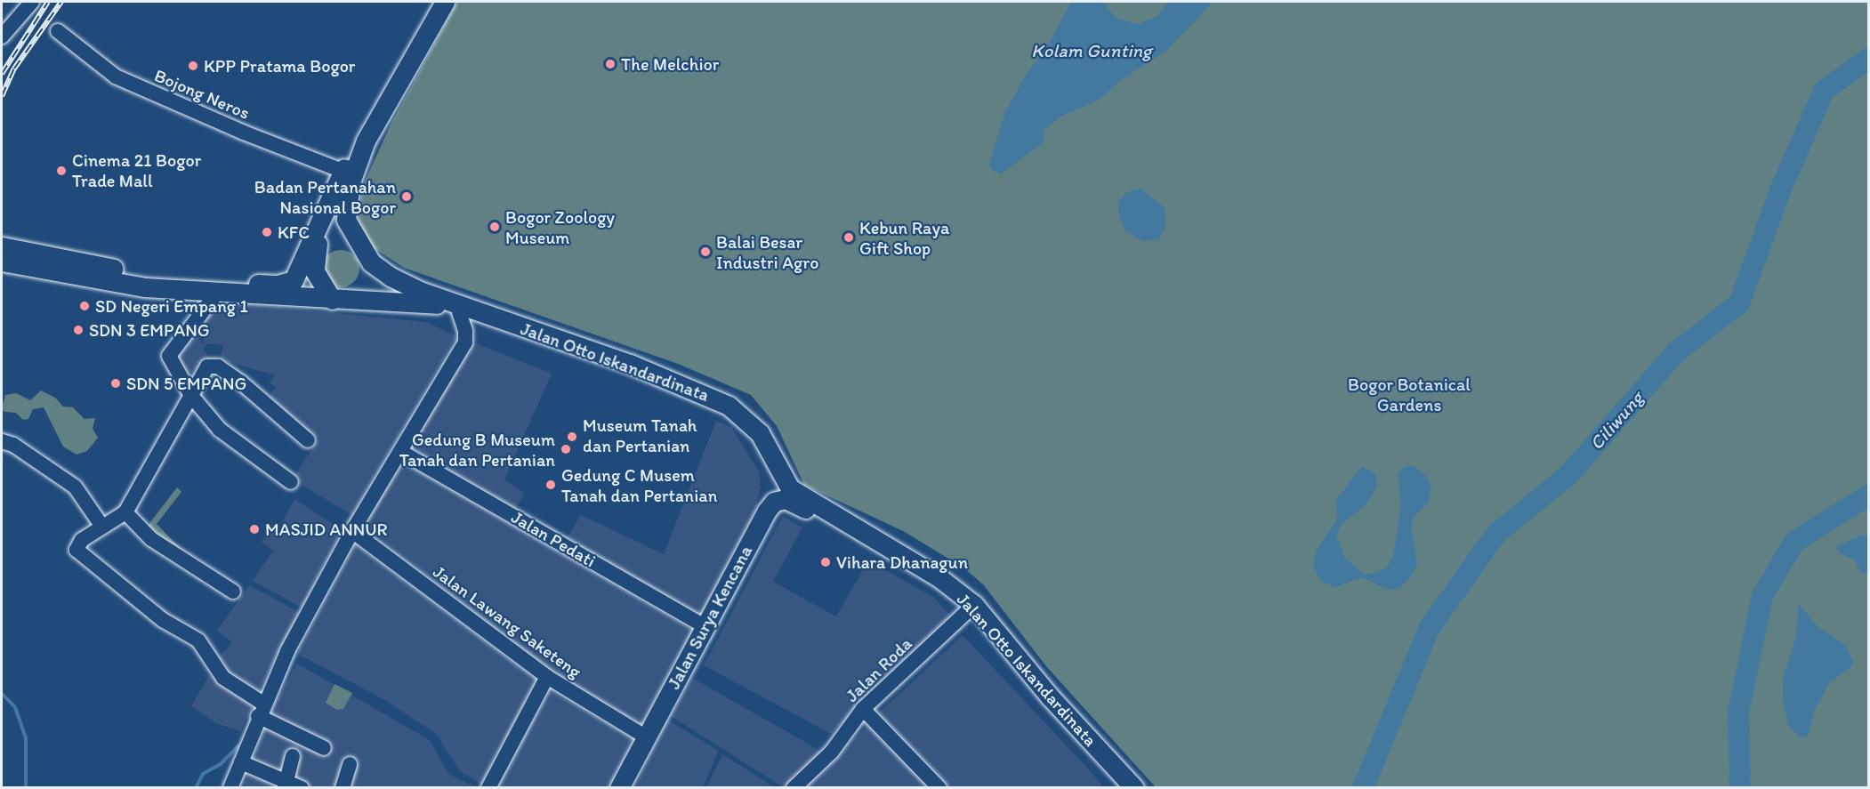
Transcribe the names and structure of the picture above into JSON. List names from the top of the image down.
{
  "streets": {
    "main road": ["Jalan Otto Iskandardinata", "Jalan Surya Kencana"],
    "street": [
      "Bojong Neros",
      "Jalan Pedati",
      "Jalan Lawang Saketeng",
      "Jalan Roda"
    ]
  },
  "crossings": [
    ["Jalan Otto Iskandardinata", "Jalan Surya Kencana"],
    ["Jalan Otto Iskandardinata", "Jalan Roda"],
    ["Jalan Pedati", "Jalan Surya Kencana"],
    ["Jalan Surya Kencana", "Jalan Lawang Saketeng"]
  ],
  "water": ["Kolam Gunting", "Ciliwung"],
  "parks": ["Bogor Botanical Gardens"],
  "places": [
    "The Melchior",
    "KPP Pratama Bogor",
    "Cinema 21 Bogor Trade Mall",
    "Badan Pertanahan Nasional Bogor",
    "Bogor Zoology Museum",
    "KFC",
    "Kebun Raya Gift Shop",
    "Balai Besar Industri Agro",
    "SD Negeri Empang 1",
    "SDN 3 EMPANG",
    "SDN 5 EMPANG",
    "Museum Tanah dan Pertanian",
    "Gedung B Museum Tanah dan Pertanian",
    "Gedung C Musem Tanah dan Pertanian",
    "MASJID ANNUR",
    "Vihara Dhanagun"
  ]
}
